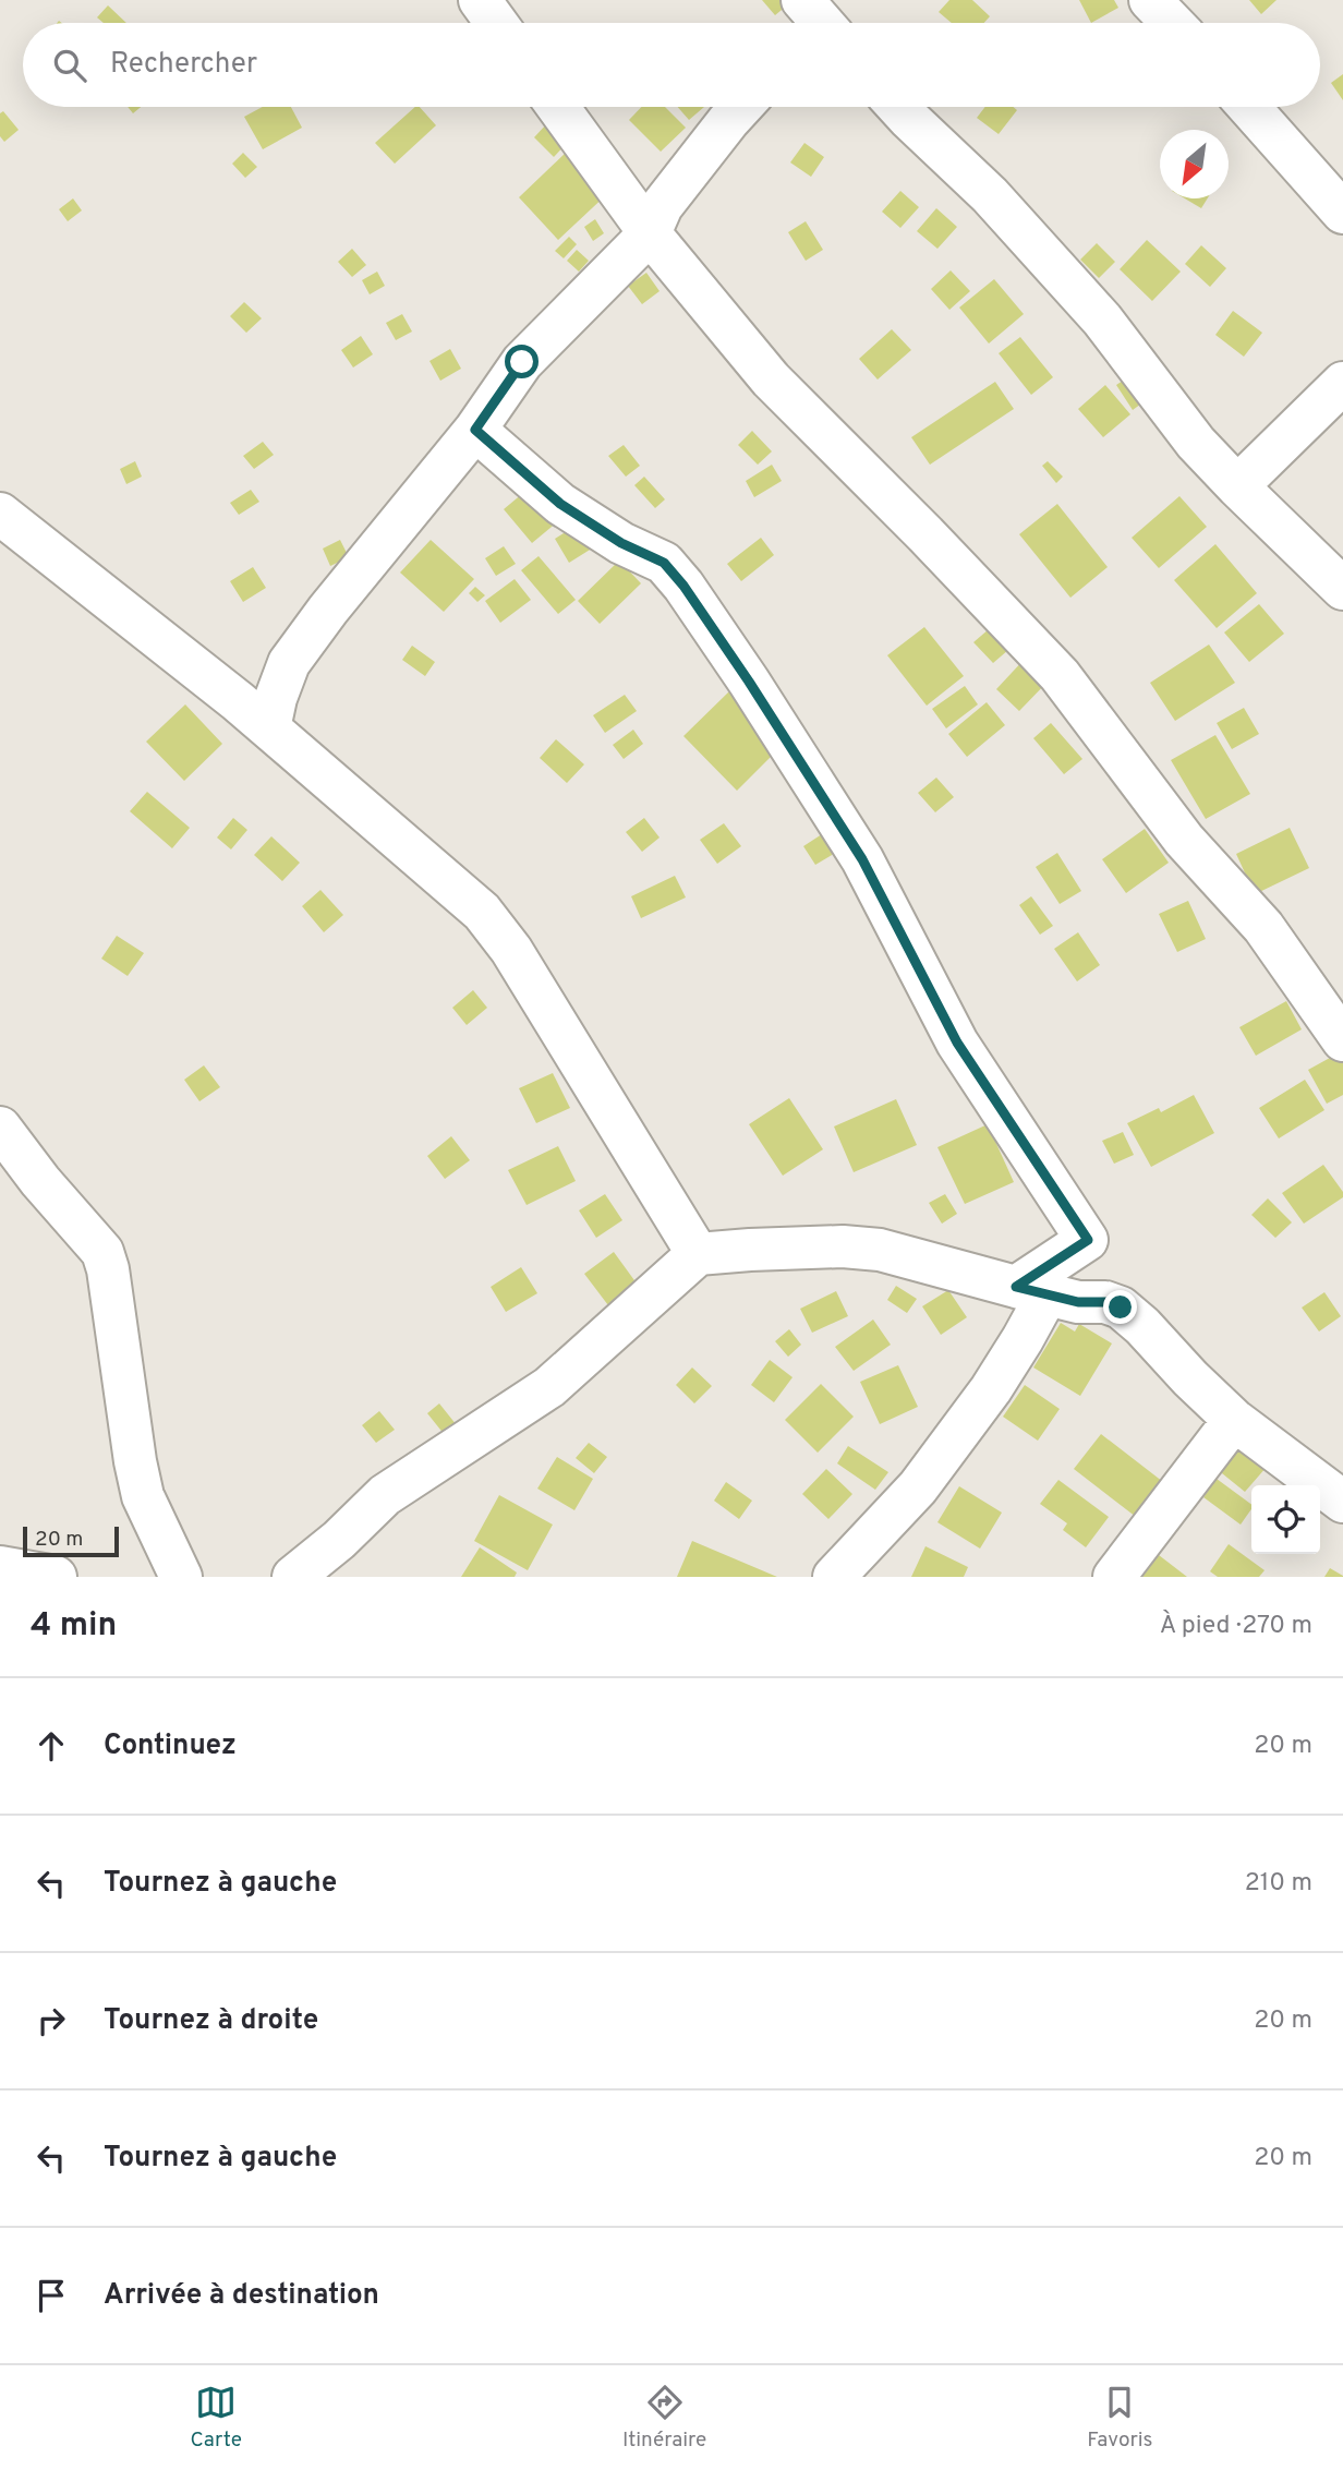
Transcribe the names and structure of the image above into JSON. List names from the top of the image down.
{
  "scale_bar": "20 m",
  "north": "bottom left",
  "page": {
    "search": "Rechercher",
    "scale": "20 m",
    "heading": ["4 min", "À pied · 270 m"],
    "list": [
      ["Continuez", "20 m"],
      ["Tournez à gauche", "210 m"],
      ["Tournez à droite", "20 m"],
      ["Tournez à gauche", "20 m"],
      "Arrivée à destination"
    ],
    "nav": ["Carte", "Itinéraire", "Favoris"]
  }
}
